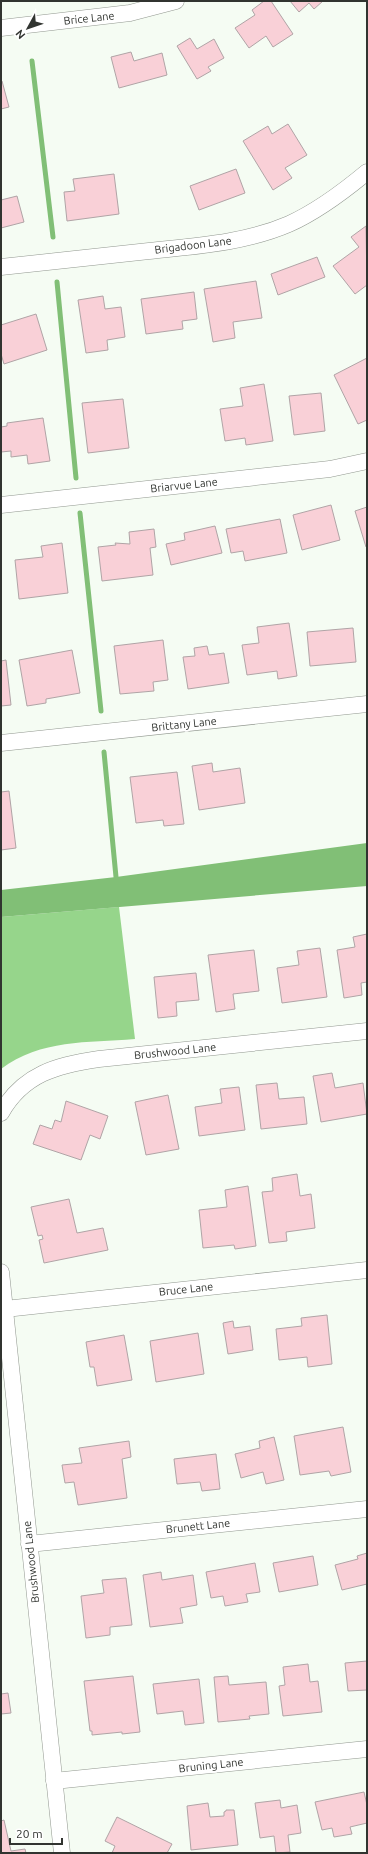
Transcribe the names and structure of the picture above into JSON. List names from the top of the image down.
{
  "streets": {
    "street": [
      "Brice Lane",
      "Brigadoon Lane",
      "Briarvue Lane",
      "Brittany Lane",
      "Brushwood Lane",
      "Bruce Lane",
      "Brunett Lane",
      "Bruning Lane"
    ]
  },
  "crossings": [
    ["Brushwood Lane", "Bruce Lane"],
    ["Brushwood Lane", "Brunett Lane"],
    ["Brushwood Lane", "Bruning Lane"]
  ],
  "scale_bar": "20 m",
  "north": "bottom left"
}
